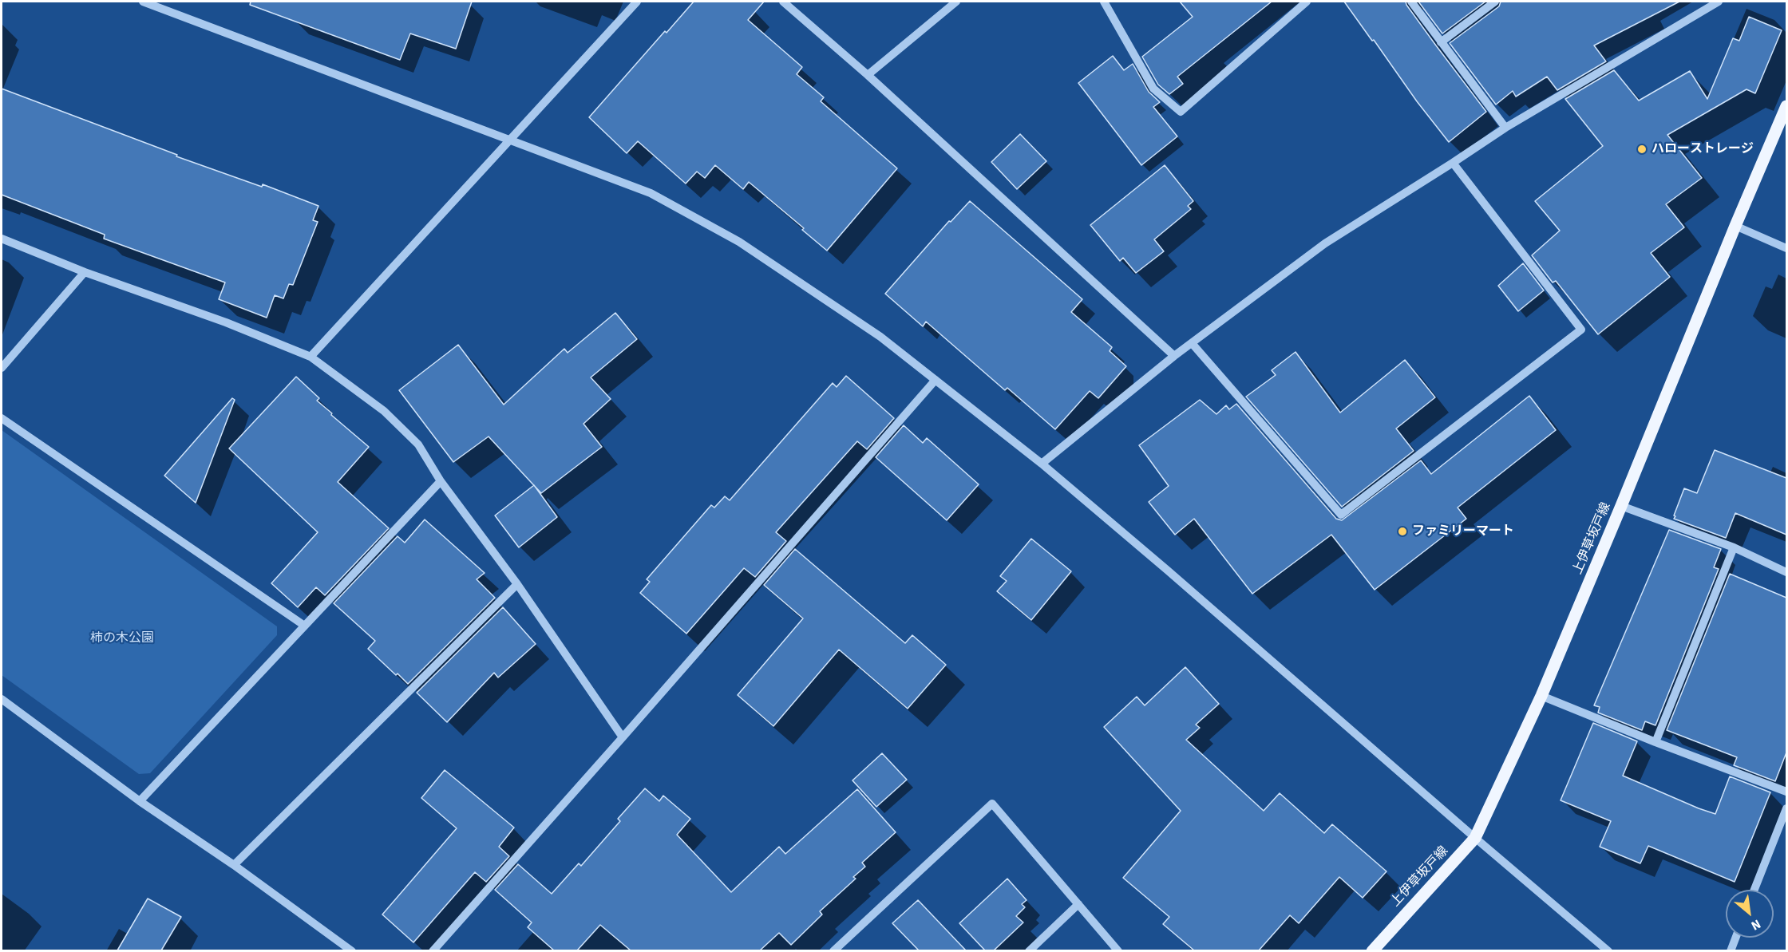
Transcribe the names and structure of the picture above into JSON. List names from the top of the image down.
{
  "streets": {
    "main road": ["上伊草坂戸線"]
  },
  "parks": ["柿の木公園"],
  "places": ["ハローストレージ", "ファミリーマート"],
  "north": "bottom right"
}
